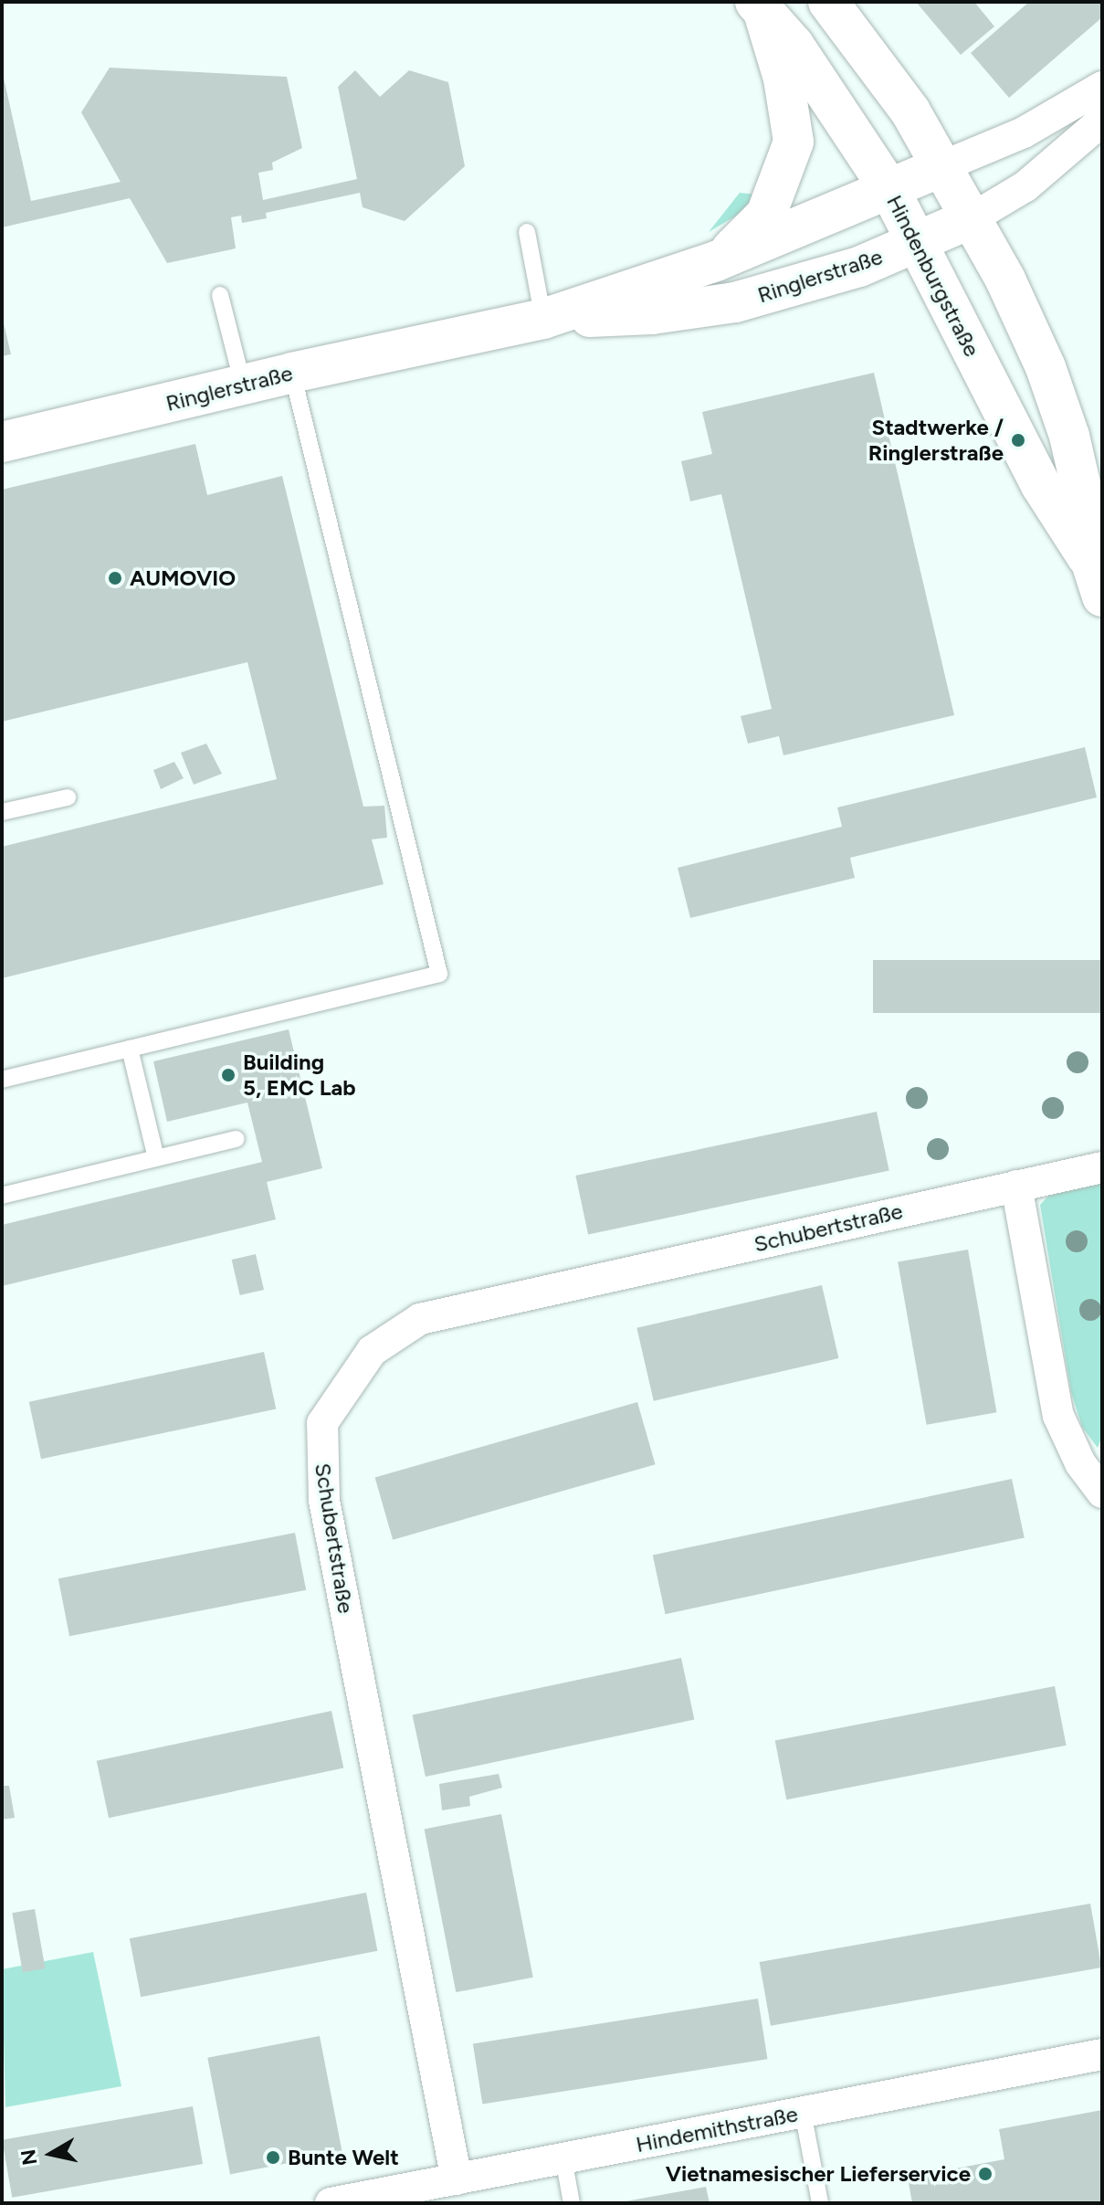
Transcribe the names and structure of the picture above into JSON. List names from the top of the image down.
{
  "streets": {
    "street": [
      "Ringlerstraße",
      "Hindenburgstraße",
      "Schubertstraße",
      "Hindemithstraße"
    ]
  },
  "crossings": [
    ["Ringlerstraße", "Hindenburgstraße"],
    ["Schubertstraße", "Hindemithstraße"]
  ],
  "places": [
    "Stadtwerke / Ringlerstraße",
    "AUMOVIO",
    "Building 5, EMC Lab",
    "Bunte Welt",
    "Vietnamesischer Lieferservice"
  ],
  "north": "left"
}
